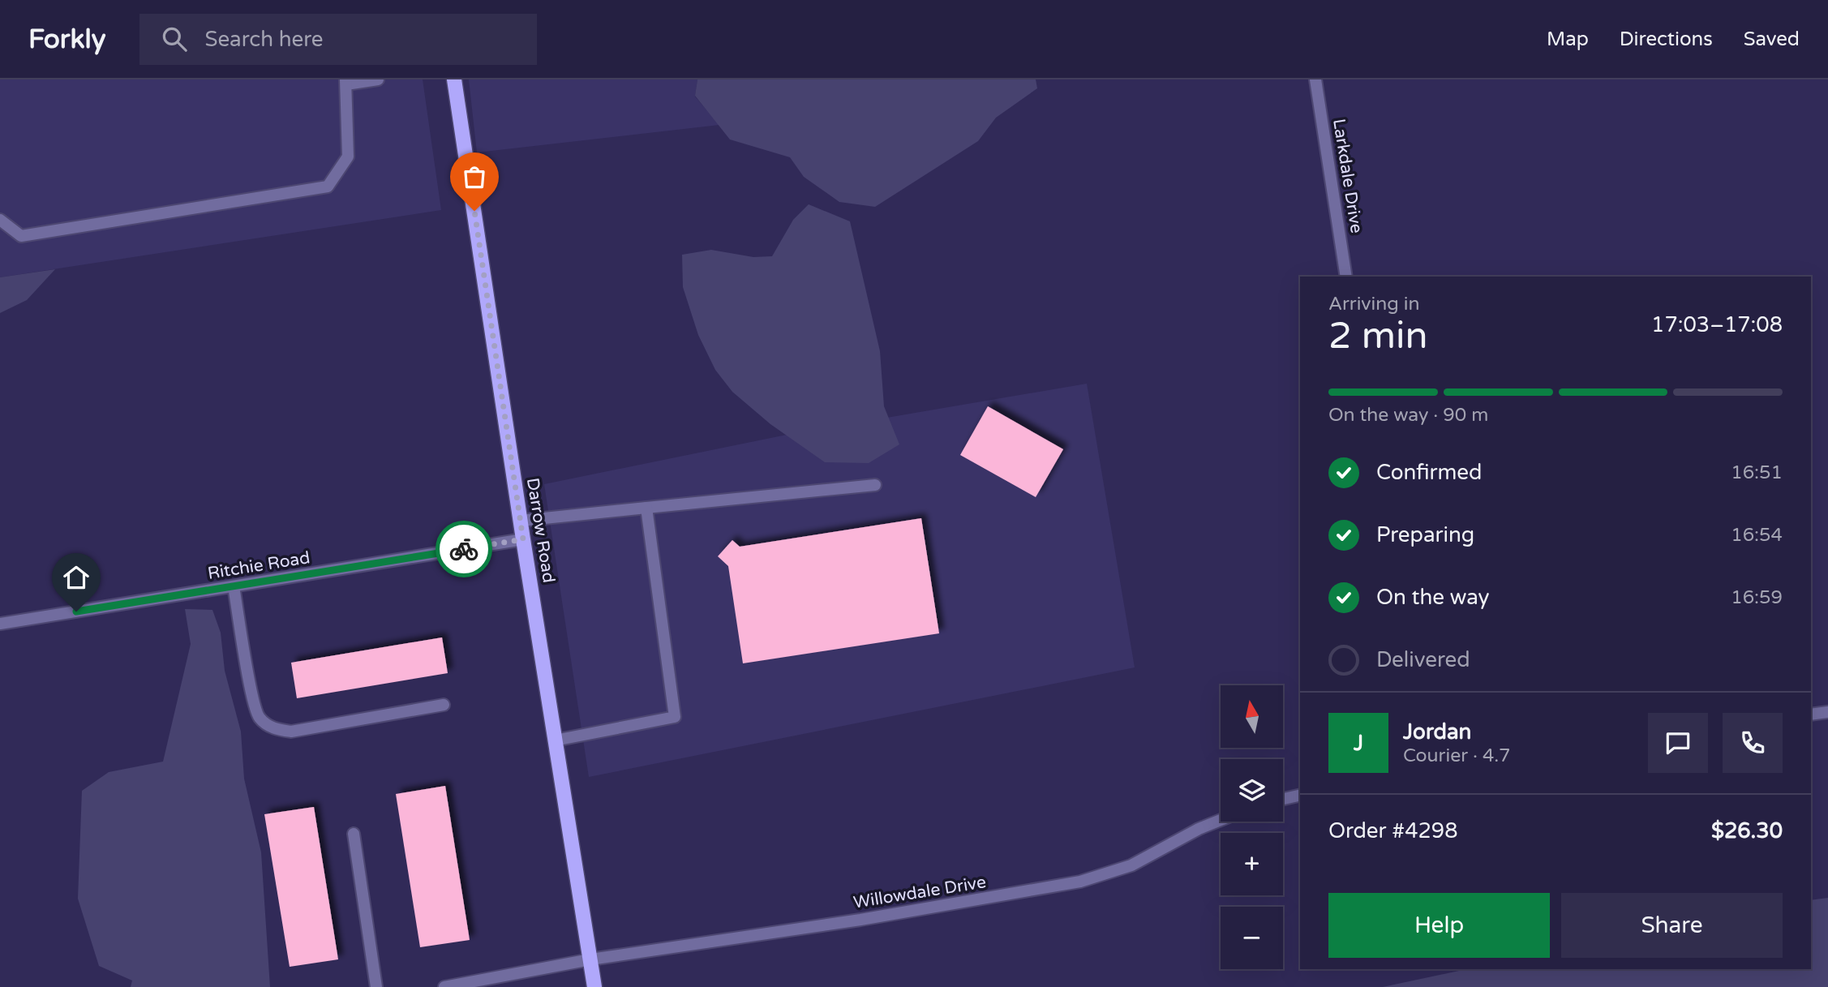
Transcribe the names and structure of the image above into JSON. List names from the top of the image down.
{
  "streets": {
    "main road": ["Darrow Road"],
    "street": ["Larkdale Drive", "Ritchie Road", "Willowdale Drive"]
  },
  "crossings": [
    ["Darrow Road", "Ritchie Road"],
    ["Darrow Road", "Willowdale Drive"]
  ],
  "north": "top",
  "page": {
    "header": "Forkly",
    "search": "Search here",
    "nav": ["Map", "Directions", "Saved"],
    "heading": ["2 min", "Arriving in", "17:03–17:08"],
    "panel": [
      "Jordan",
      "Courier · 4.7",
      "Order #4298",
      "$26.30"
    ],
    "bar": "On the way · 90 m",
    "list": [
      ["Confirmed", "16:51"],
      ["Preparing", "16:54"],
      ["On the way", "16:59"],
      "Delivered"
    ],
    "map_buttons": ["+", "−"],
    "round": "J",
    "buttons": ["Help", "Share"]
  }
}
